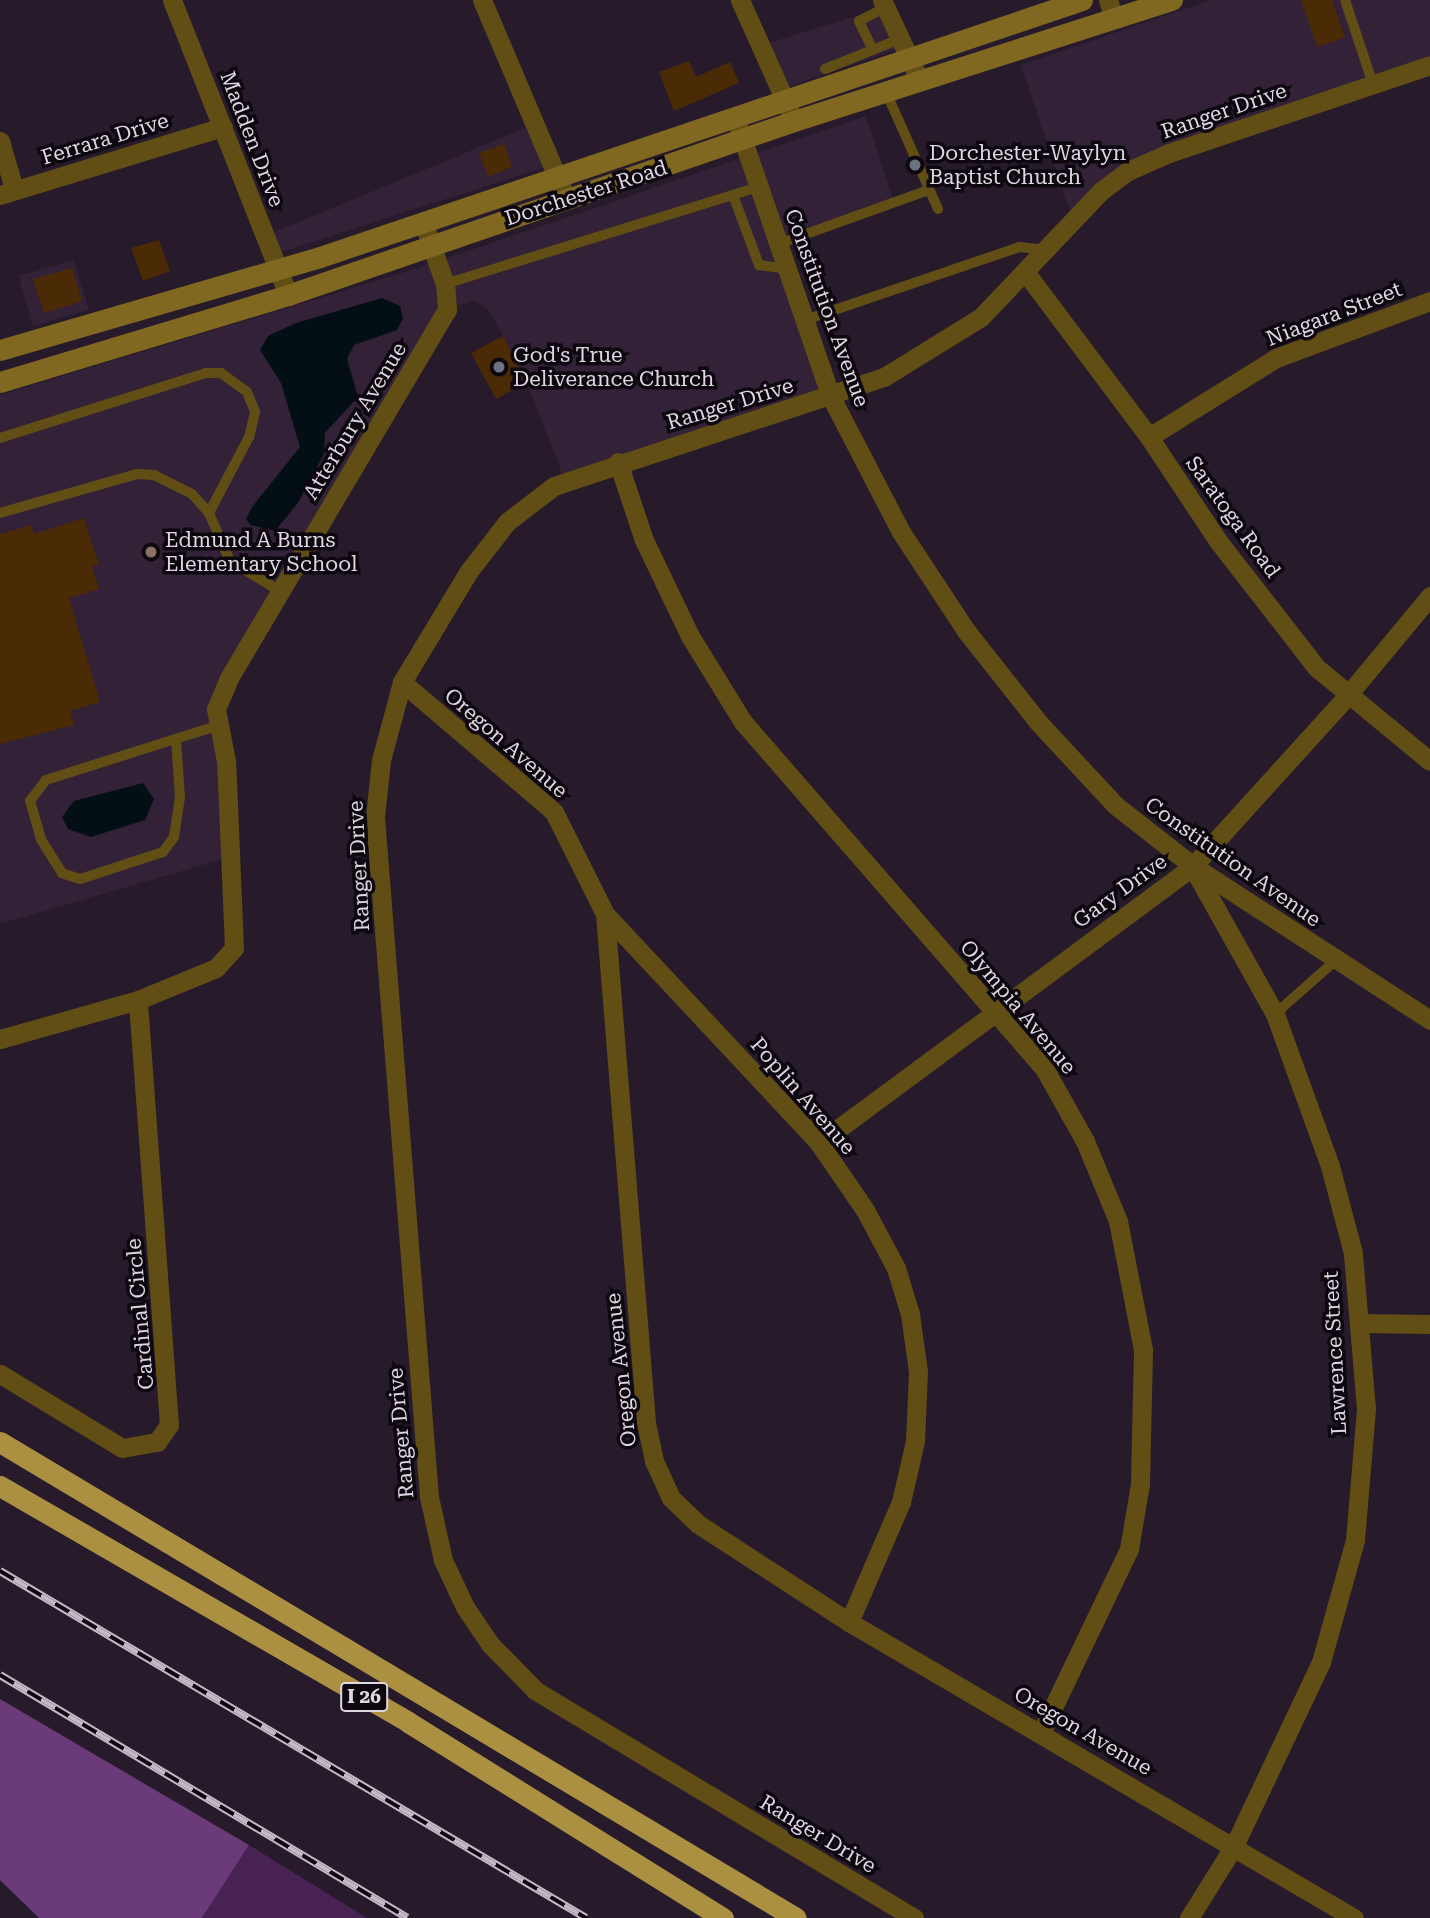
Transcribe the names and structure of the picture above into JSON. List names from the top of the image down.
{
  "streets": {
    "highway": ["I 26"],
    "main road": ["Dorchester Road"],
    "street": [
      "Ranger Drive",
      "Ferrara Drive",
      "Madden Drive",
      "Constitution Avenue",
      "Niagara Street",
      "Atterbury Avenue",
      "Saratoga Road",
      "Oregon Avenue",
      "Gary Drive",
      "Olympia Avenue",
      "Poplin Avenue",
      "Cardinal Circle",
      "Lawrence Street"
    ]
  },
  "crossings": [
    ["Ranger Drive", "Constitution Avenue"],
    ["Ranger Drive", "Saratoga Road"],
    ["Ranger Drive", "Oregon Avenue"],
    ["Ranger Drive", "Olympia Avenue"],
    ["Ferrara Drive", "Madden Drive"],
    ["Madden Drive", "Dorchester Road"],
    ["Dorchester Road", "Constitution Avenue"],
    ["Dorchester Road", "Atterbury Avenue"],
    ["Constitution Avenue", "Gary Drive"],
    ["Constitution Avenue", "Lawrence Street"],
    ["Niagara Street", "Saratoga Road"],
    ["Atterbury Avenue", "Cardinal Circle"],
    ["Saratoga Road", "Gary Drive"],
    ["Oregon Avenue", "Olympia Avenue"],
    ["Oregon Avenue", "Poplin Avenue"],
    ["Oregon Avenue", "Lawrence Street"],
    ["Gary Drive", "Olympia Avenue"],
    ["Gary Drive", "Poplin Avenue"],
    ["Gary Drive", "Lawrence Street"]
  ],
  "places": ["Dorchester-Waylyn Baptist Church", "God's True Deliverance Church", "Edmund A Burns Elementary School"]
}
